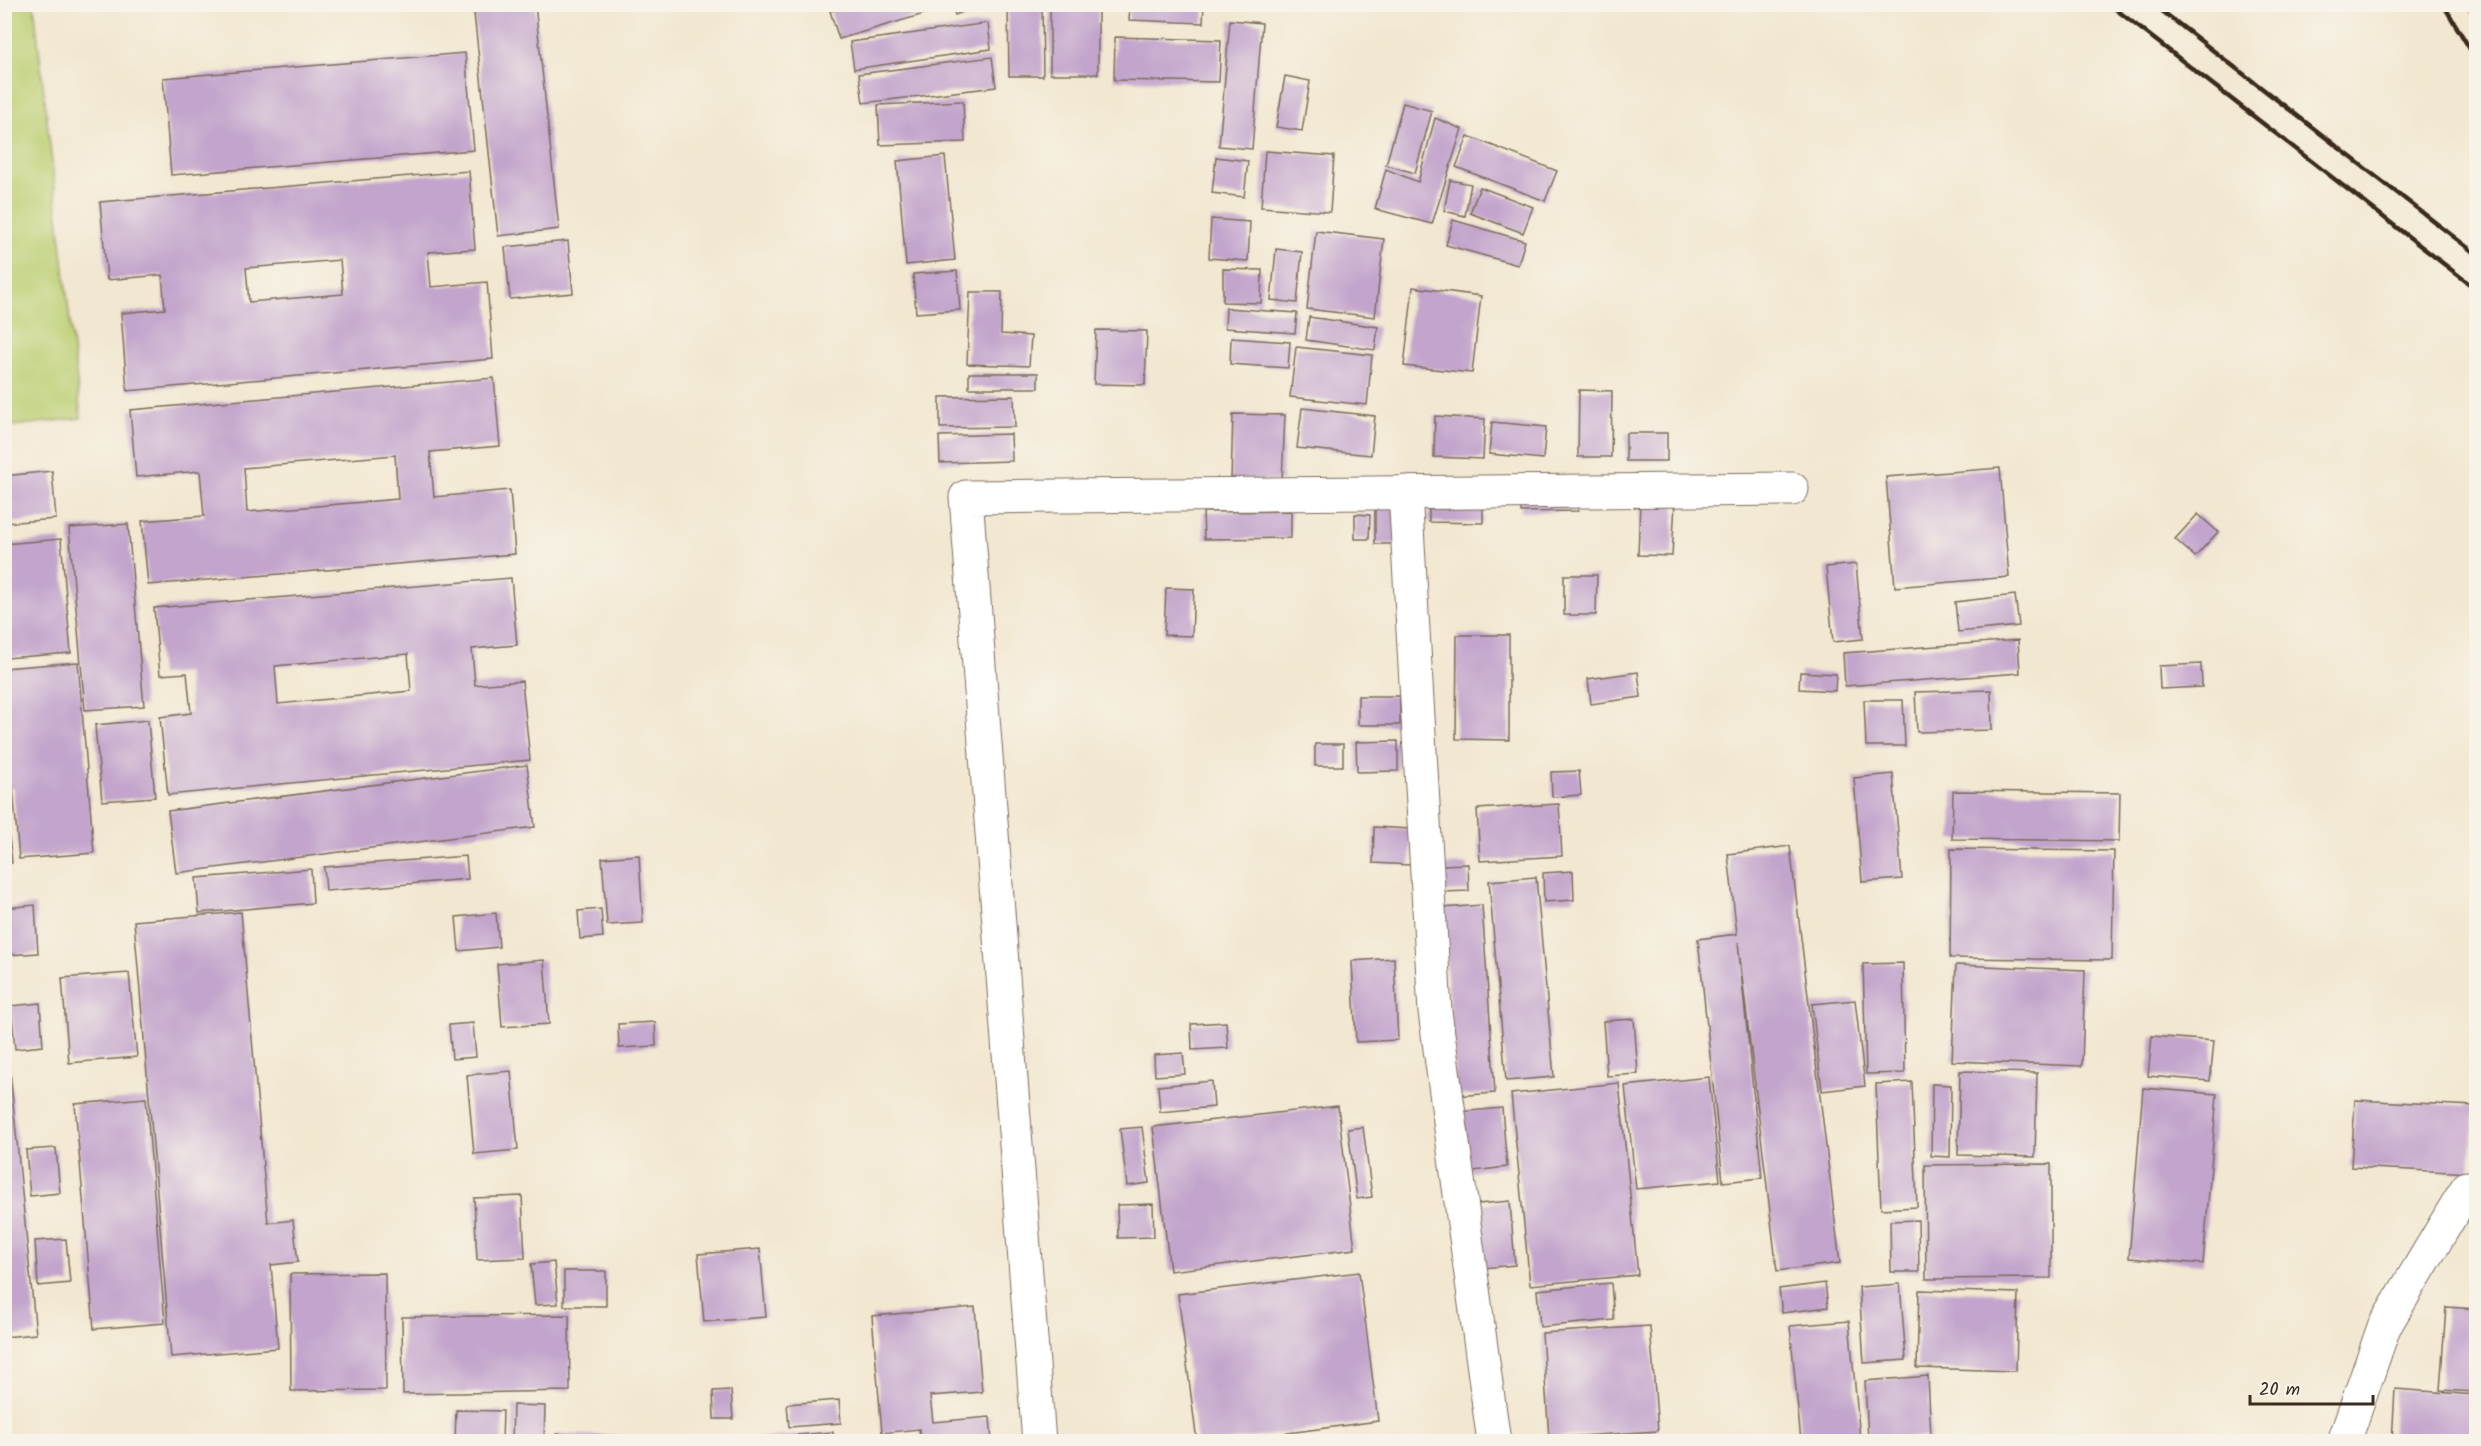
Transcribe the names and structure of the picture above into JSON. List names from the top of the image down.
{
  "scale_bar": "20 m"
}
